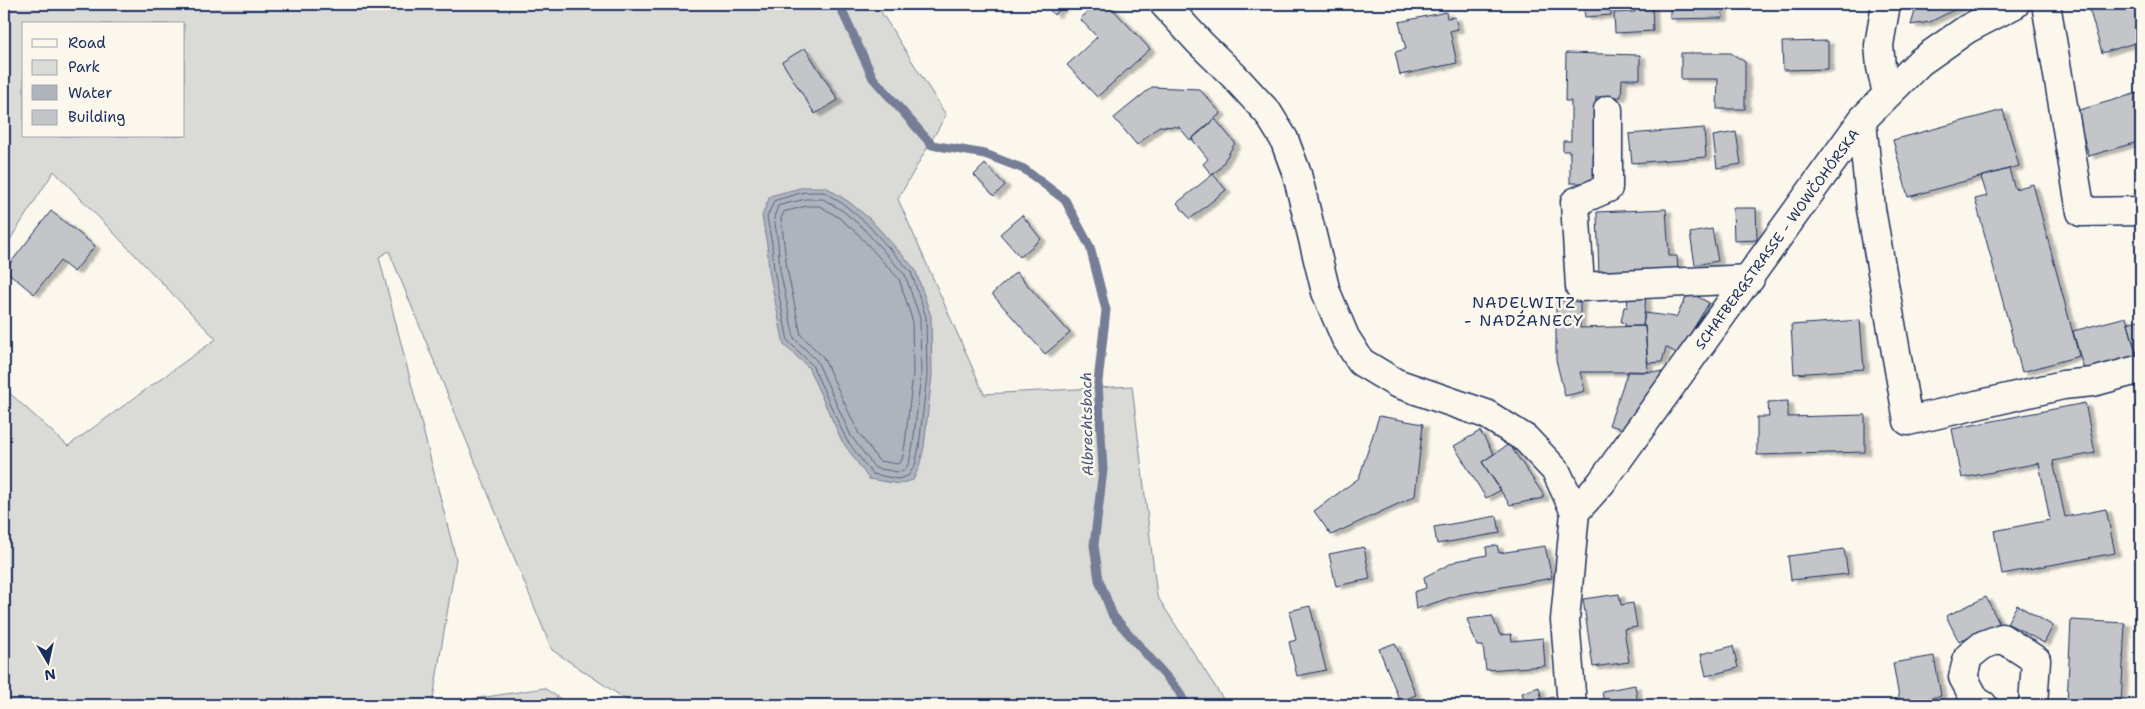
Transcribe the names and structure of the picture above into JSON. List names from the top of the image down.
{
  "streets": {
    "street": ["SCHAFBERGSTRASSE - WOWČOHÓRSKA"]
  },
  "districts": ["NADELWITZ - NADŹANECY"],
  "water": ["Albrechtsbach"],
  "legend": [
    "Road",
    "Park",
    "Water",
    "Building"
  ],
  "north": "bottom"
}
